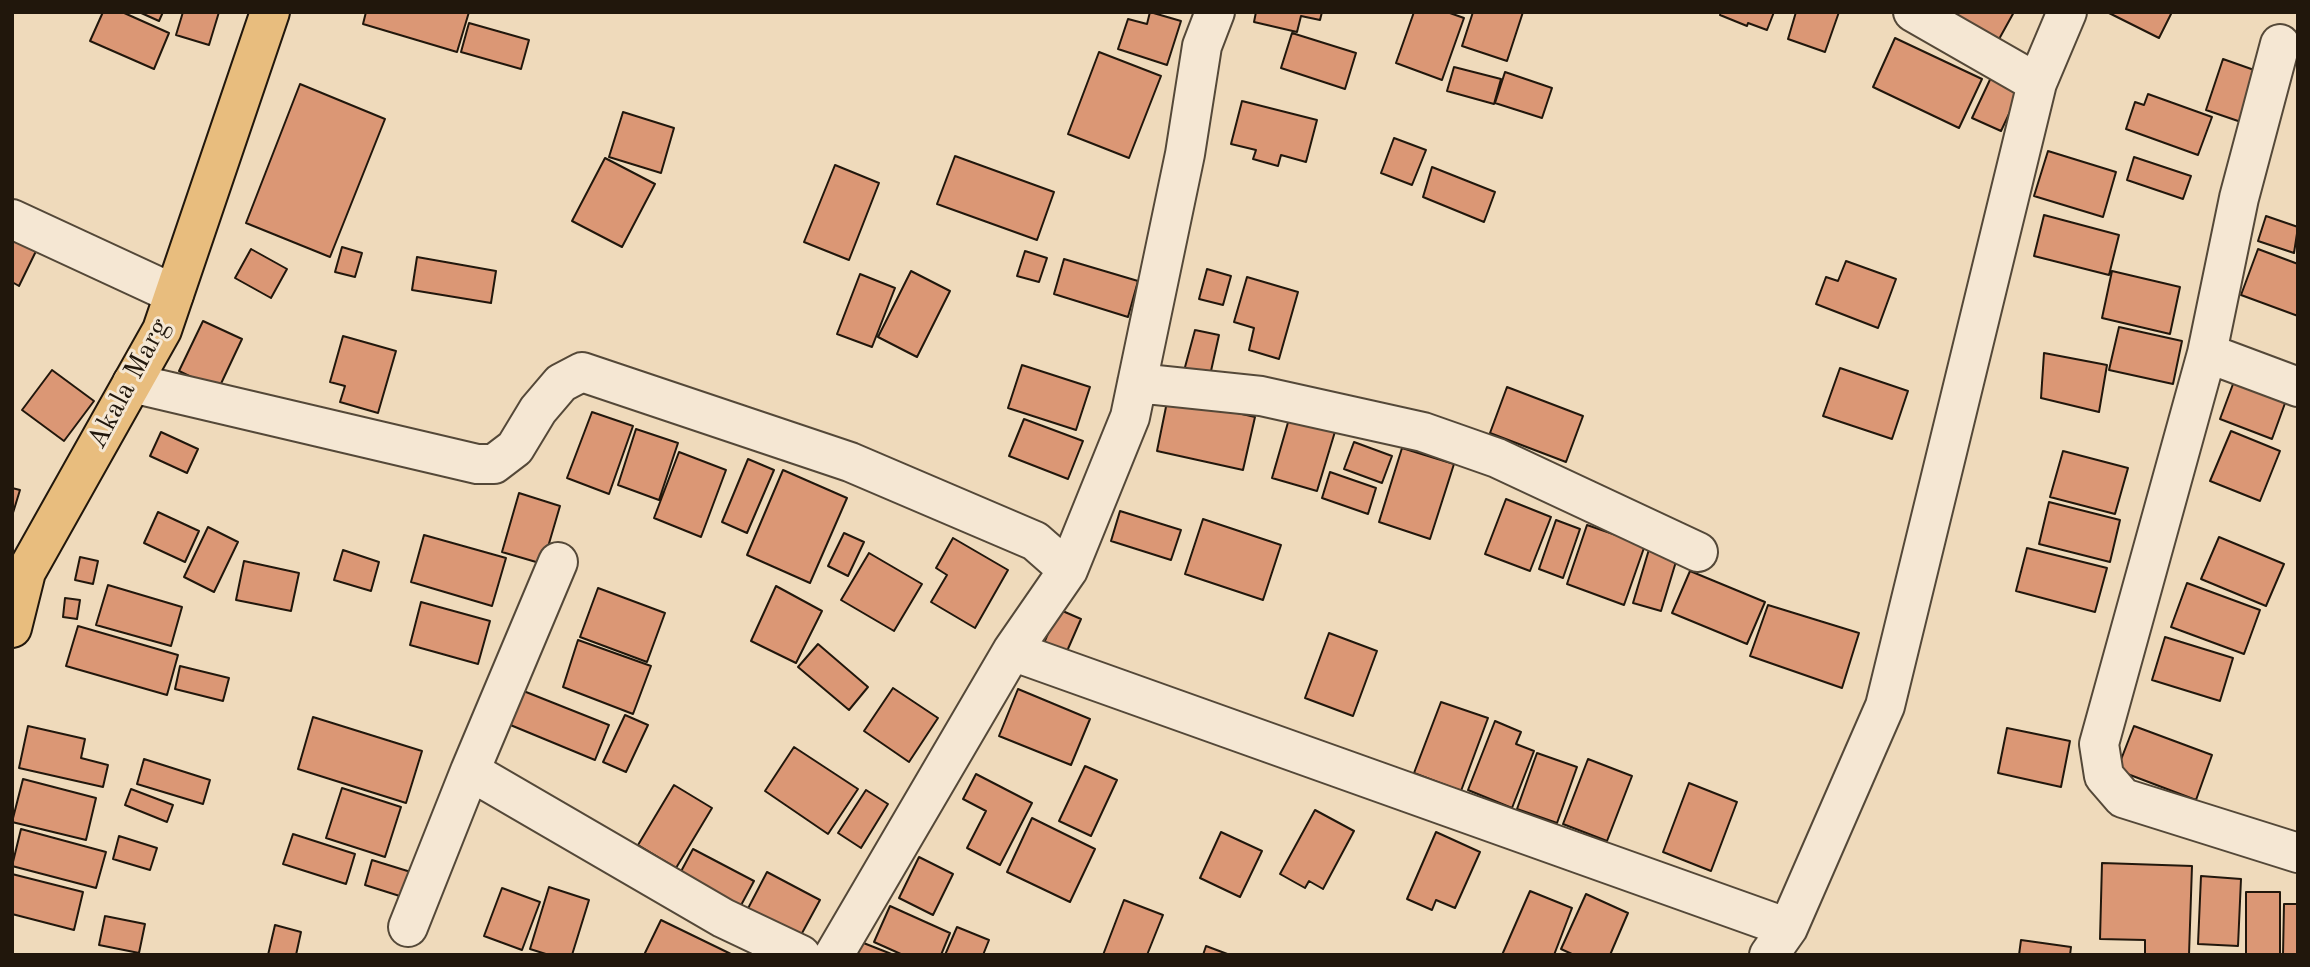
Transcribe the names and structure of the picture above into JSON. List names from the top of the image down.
{
  "streets": {
    "main road": ["Akala Marg"]
  }
}
